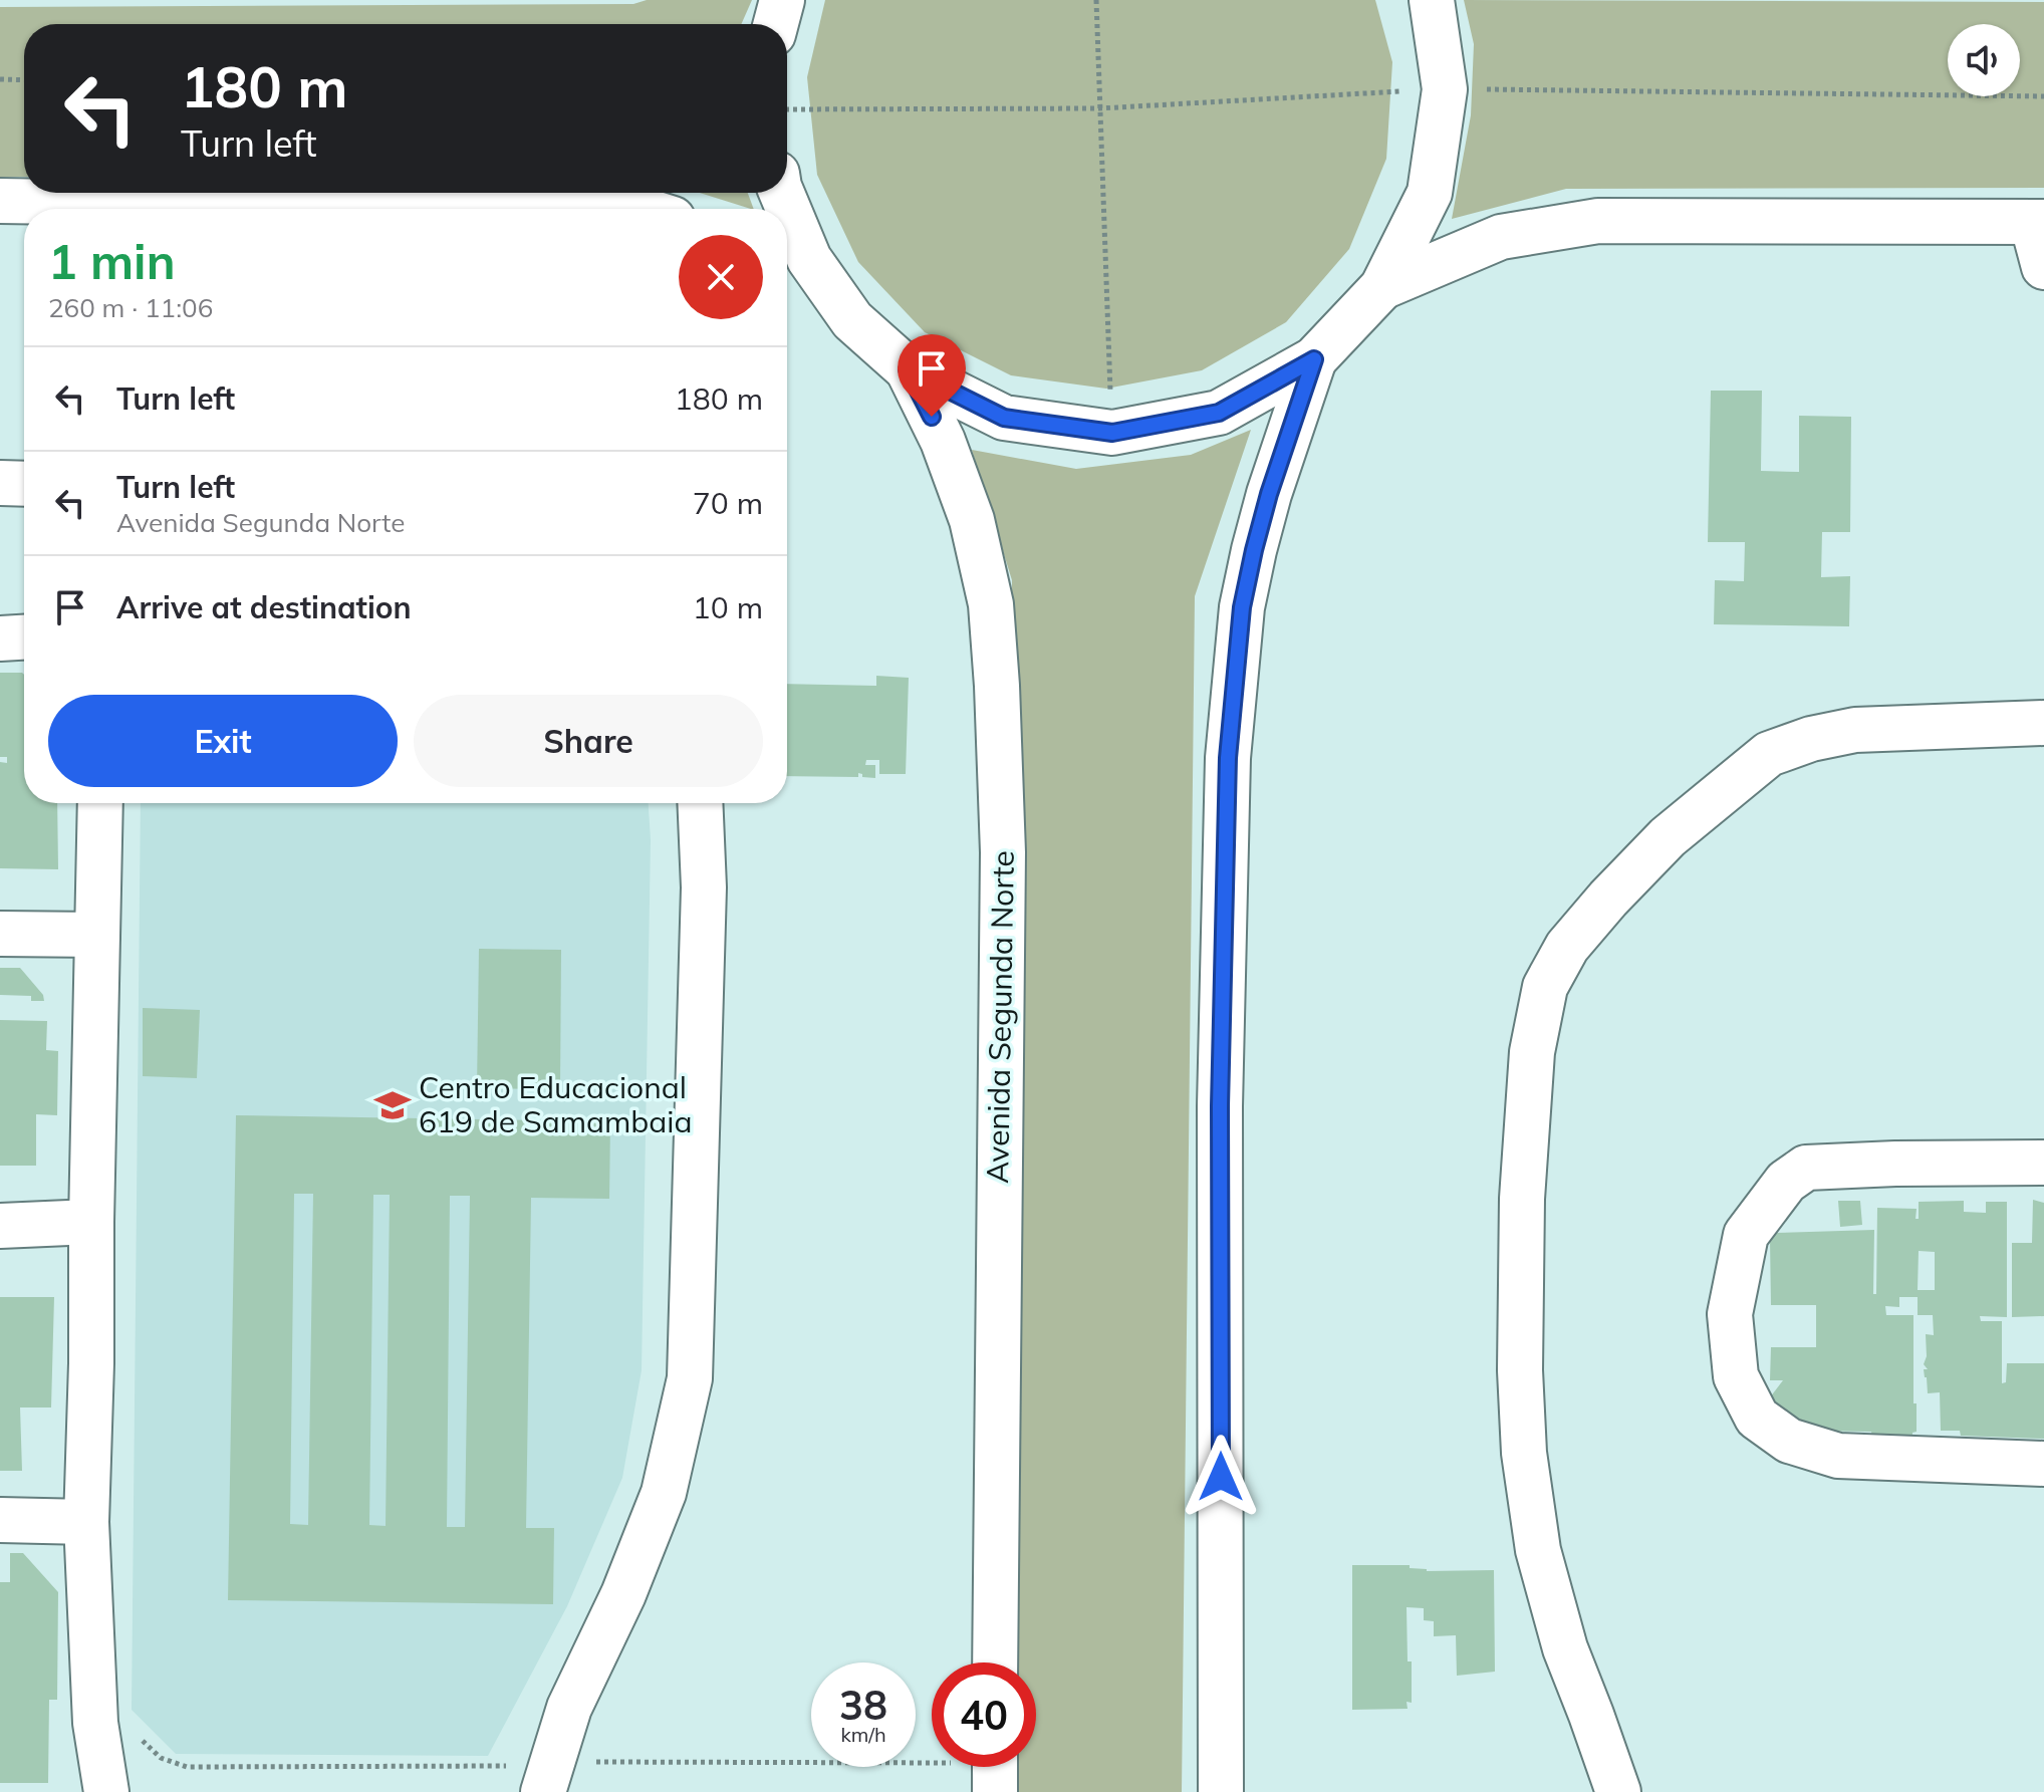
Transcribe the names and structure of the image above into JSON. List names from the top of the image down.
{
  "streets": {
    "street": ["Avenida Segunda Norte"]
  },
  "places": {
    "school or university": ["Centro Educacional 619 de Samambaia"]
  },
  "page": {
    "turn": ["180 m", "Turn left"],
    "heading": ["1 min", "260 m · 11:06"],
    "list": [
      {
        "name": "Turn left",
        "value": "180 m"
      },
      {
        "name": "Turn left",
        "note": "Avenida Segunda Norte",
        "value": "70 m"
      },
      {
        "name": "Arrive at destination",
        "value": "10 m"
      }
    ],
    "buttons": ["Exit", "Share"],
    "speed": "38 km/h",
    "limit": "40"
  }
}
